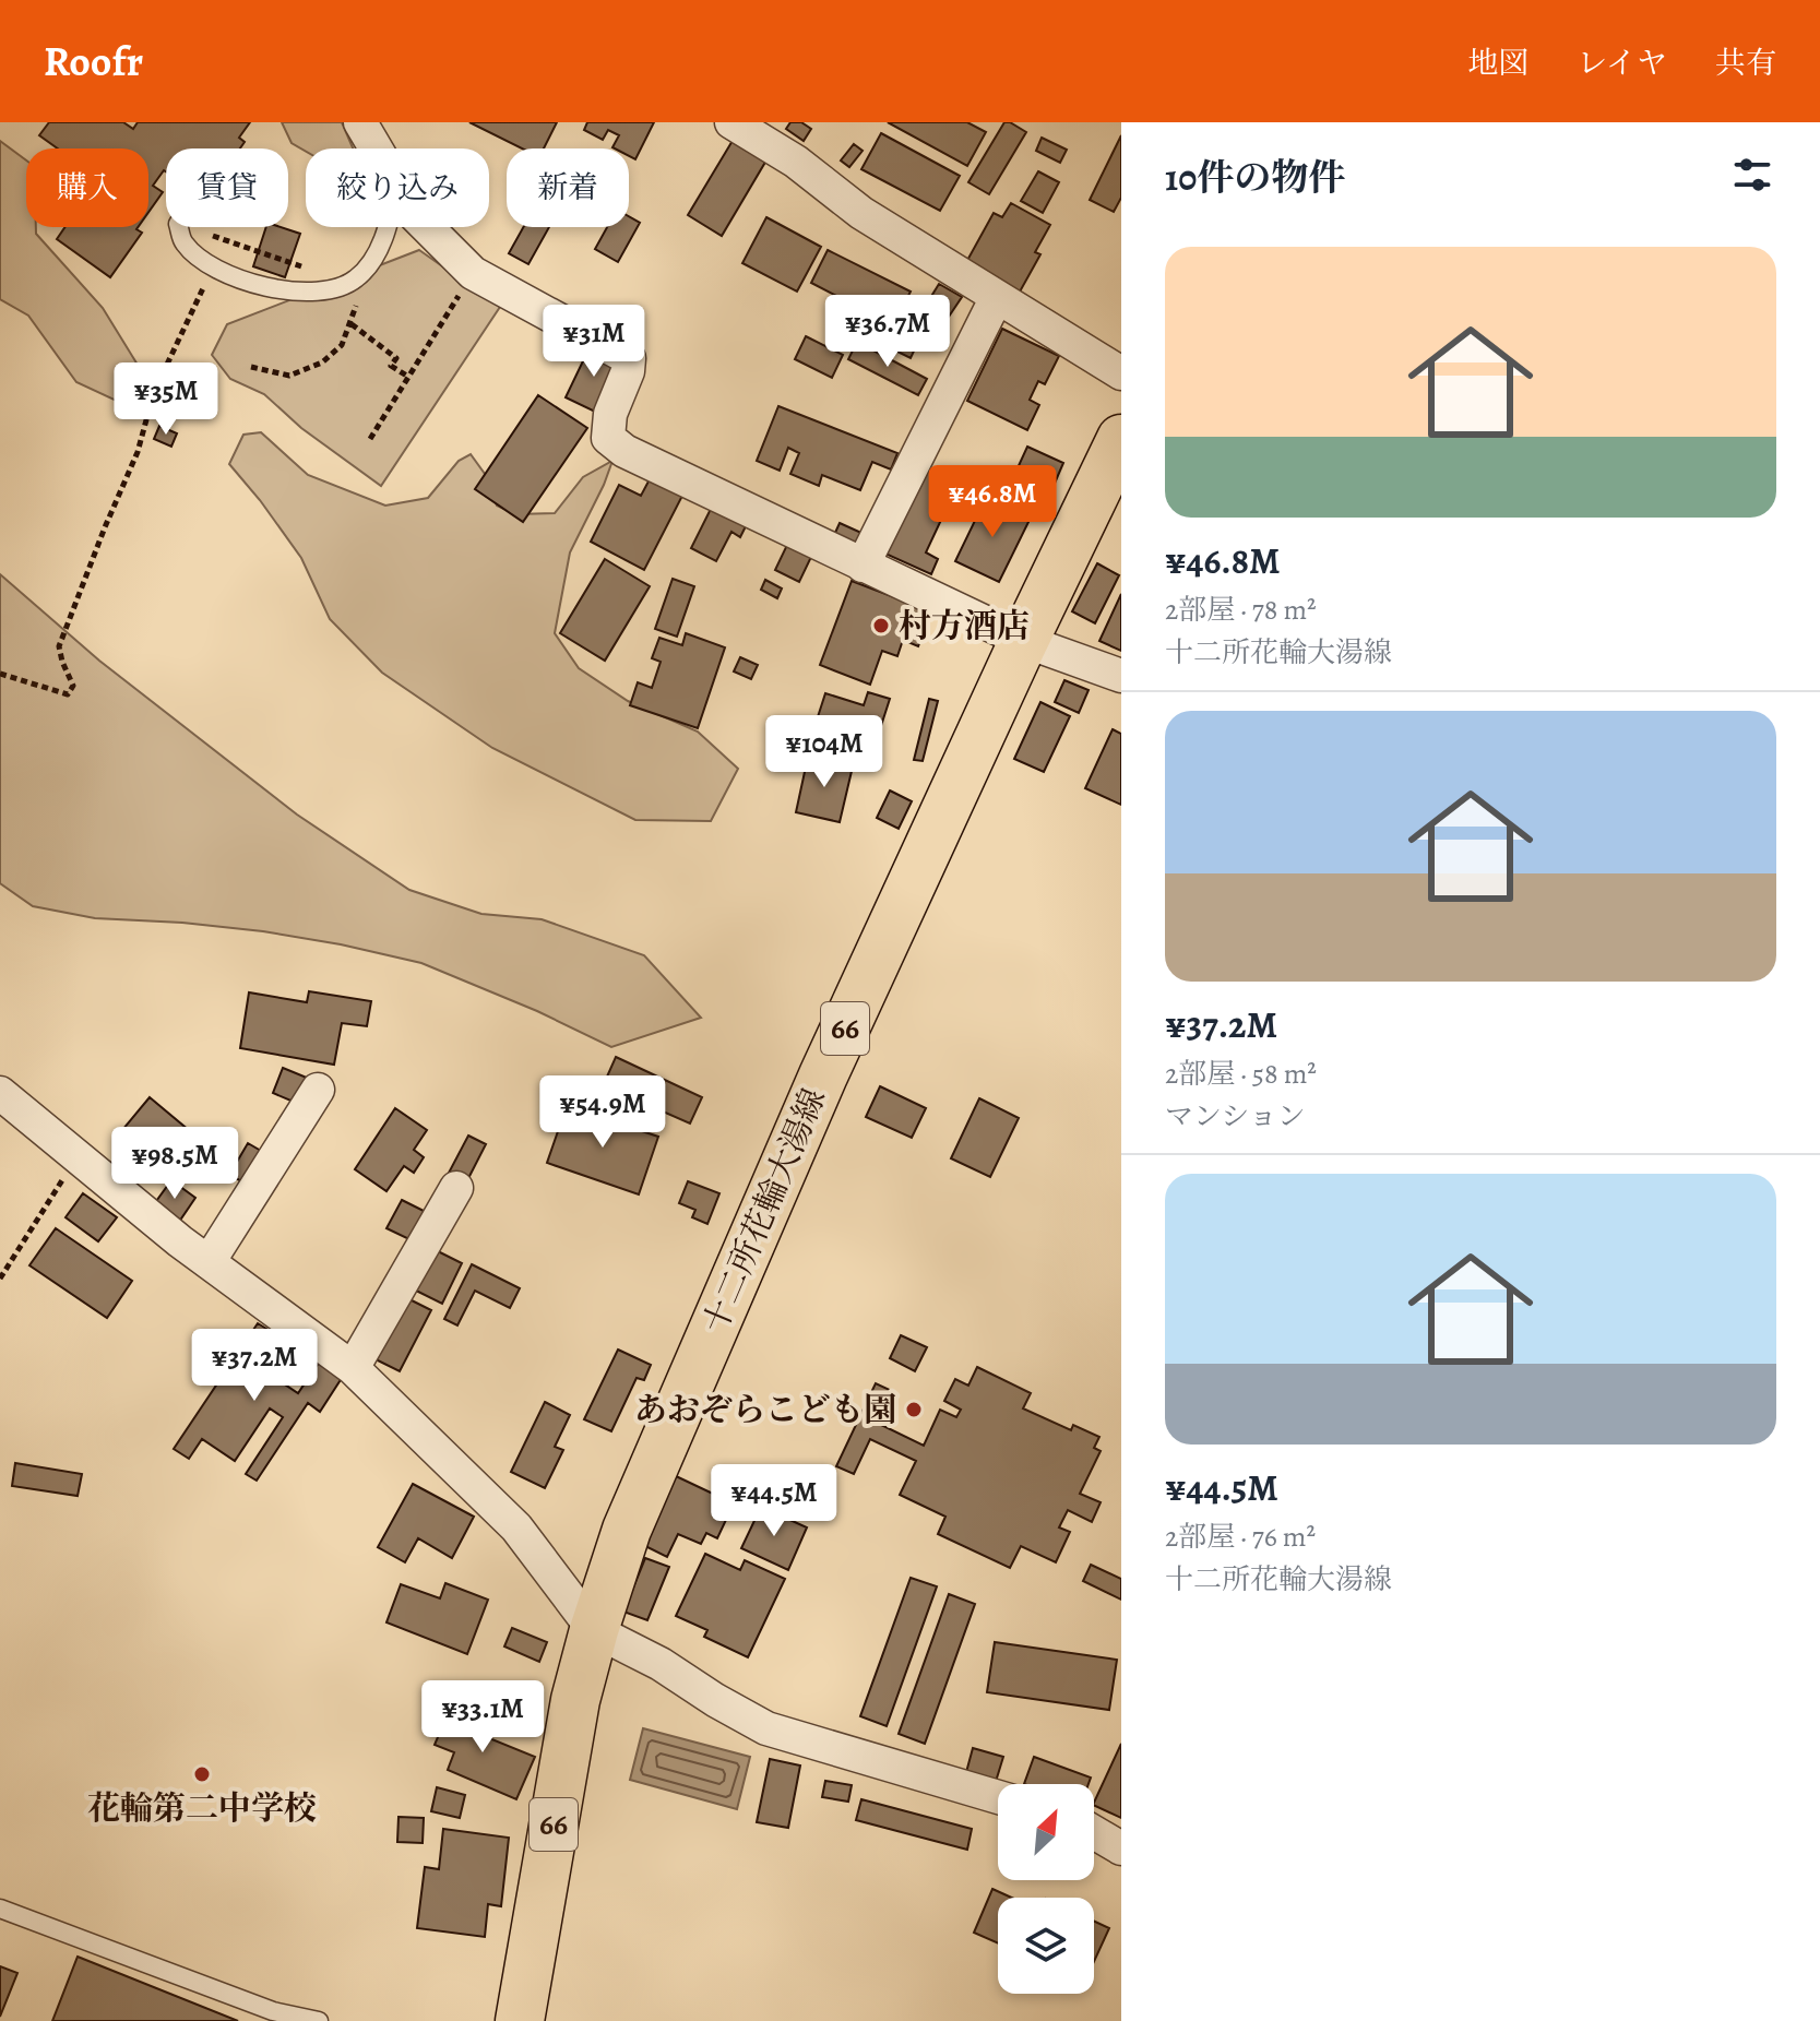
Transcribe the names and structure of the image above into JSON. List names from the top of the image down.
{
  "streets": {
    "main road": ["66", "十二所花輪大湯線"]
  },
  "places": ["村方酒店", "あおぞらこども園", "花輪第二中学校"],
  "north": "top right",
  "page": {
    "header": "Roofr",
    "nav": ["地図", "レイヤ", "共有"],
    "heading": "10件の物件",
    "chip": [
      "購入",
      "賃貸",
      "絞り込み",
      "新着"
    ],
    "list": [
      {
        "name": "¥46.8M",
        "note": "2部屋 · 78 m² · 十二所花輪大湯線"
      },
      {
        "name": "¥37.2M",
        "note": "2部屋 · 58 m² · マンション"
      },
      {
        "name": "¥44.5M",
        "note": "2部屋 · 76 m² · 十二所花輪大湯線"
      }
    ],
    "price": [
      "¥36.7M",
      "¥31M",
      "¥35M",
      "¥46.8M",
      "¥104M",
      "¥54.9M",
      "¥98.5M",
      "¥37.2M",
      "¥44.5M",
      "¥33.1M"
    ]
  }
}
